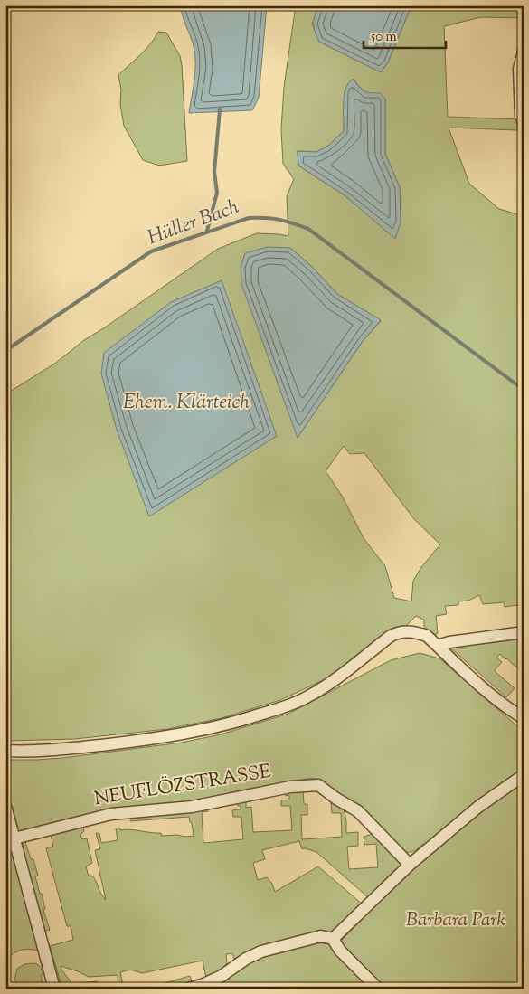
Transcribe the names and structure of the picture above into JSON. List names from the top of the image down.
{
  "streets": {
    "street": ["NEUFLÖZSTRASSE"]
  },
  "water": ["Hüller Bach", "Ehem. Klärteich"],
  "parks": ["Barbara Park"],
  "scale_bar": "50 m"
}
